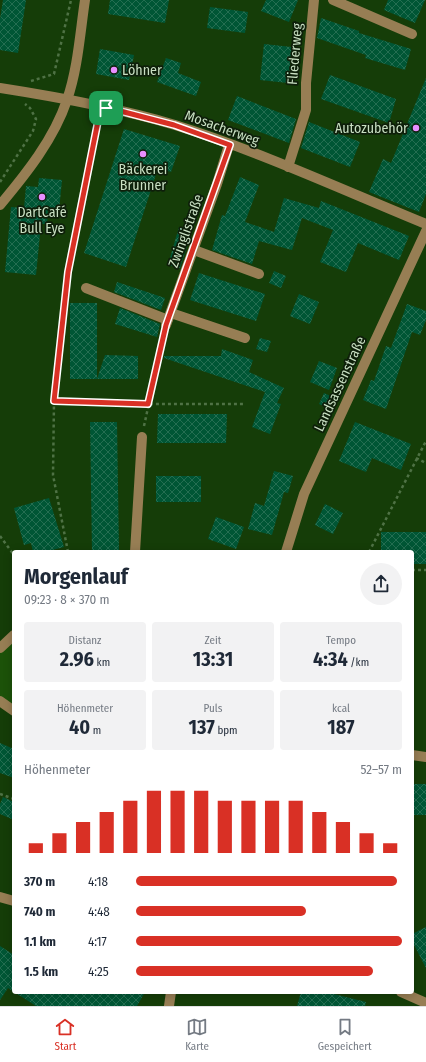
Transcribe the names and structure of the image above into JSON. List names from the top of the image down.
{
  "streets": {
    "street": [
      "Fliederweg",
      "Mosacherweg",
      "Zwinglistraße",
      "Landsassenstraße"
    ]
  },
  "crossings": [
    ["Fliederweg", "Mosacherweg"],
    ["Mosacherweg", "Zwinglistraße"]
  ],
  "places": [
    "Löhner",
    "Autozubehör",
    "Bäckerei Brunner",
    "DartCafé Bull Eye"
  ],
  "page": {
    "heading": ["Morgenlauf", "09:23 · 8 × 370 m"],
    "stats": [
      ["Distanz", "2.96 km"],
      ["Zeit", "13:31"],
      ["Tempo", "4:34 /km"],
      ["Höhenmeter", "40 m"],
      ["Puls", "137 bpm"],
      ["kcal", "187"]
    ],
    "chart": ["Höhenmeter", "52–57 m"],
    "list": [
      {
        "name": "370 m",
        "note": "4:18"
      },
      {
        "name": "740 m",
        "note": "4:48"
      },
      {
        "name": "1.1 km",
        "note": "4:17"
      },
      {
        "name": "1.5 km",
        "note": "4:25"
      }
    ],
    "tabs": ["Start", "Karte", "Gespeichert"]
  }
}
